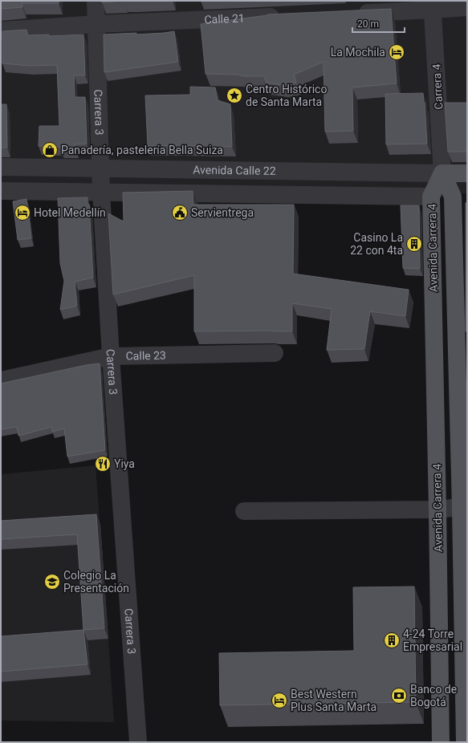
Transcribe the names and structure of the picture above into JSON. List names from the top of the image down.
{
  "streets": {
    "main road": ["Avenida Calle 22", "Avenida Carrera 4"],
    "street": [
      "Calle 21",
      "Carrera 4",
      "Carrera 3",
      "Calle 23"
    ]
  },
  "crossings": [
    ["Calle 21", "Carrera 3"],
    ["Carrera 4", "Avenida Calle 22"],
    ["Carrera 4", "Avenida Carrera 4"],
    ["Carrera 3", "Avenida Calle 22"],
    ["Carrera 3", "Calle 23"],
    ["Avenida Calle 22", "Avenida Carrera 4"]
  ],
  "places": {
    "hotel": ["La Mochila", "Hotel Medellín", "Best Western Plus Santa Marta"],
    "place": ["Centro Histórico de Santa Marta"],
    "shop": ["Panadería, pastelería Bella Suiza"],
    "public building": ["Servientrega"],
    "building": ["Casino La 22 con 4ta", "4-24 Torre Empresarial"],
    "restaurant": ["Yiya"],
    "school or university": ["Colegio La Presentación"],
    "bank": ["Banco de Bogotá"]
  },
  "scale_bar": "20 m"
}
